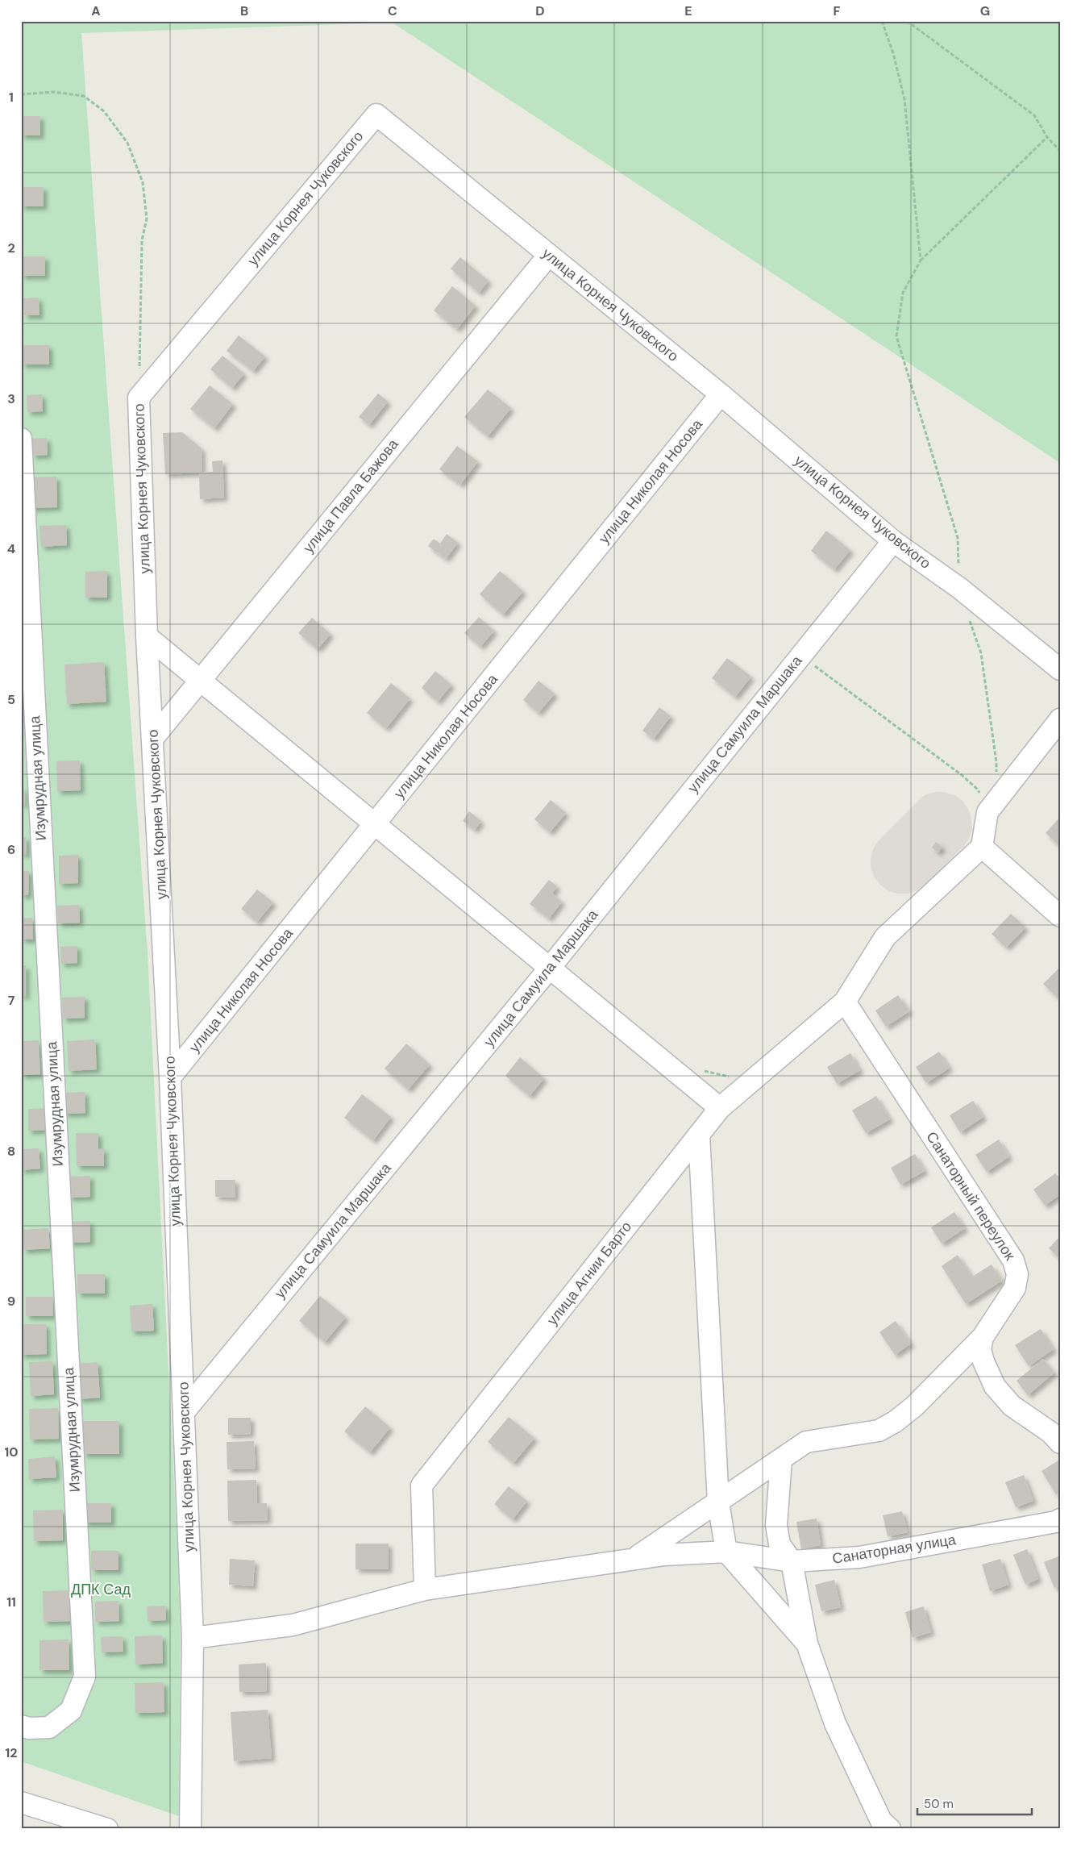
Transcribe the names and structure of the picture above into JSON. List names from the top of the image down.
{
  "streets": {
    "street": [
      "улица Корнея Чуковского",
      "улица Николая Носова",
      "улица Павла Бажова",
      "улица Самуила Маршака",
      "Изумрудная улица",
      "Санаторный переулок",
      "улица Агнии Барто",
      "Санаторная улица"
    ]
  },
  "crossings": [
    ["улица Корнея Чуковского", "улица Николая Носова"],
    ["улица Корнея Чуковского", "улица Павла Бажова"],
    ["улица Корнея Чуковского", "улица Самуила Маршака"],
    ["улица Корнея Чуковского", "Санаторная улица"],
    ["Санаторный переулок", "улица Агнии Барто"],
    ["Санаторный переулок", "Санаторная улица"],
    ["улица Агнии Барто", "Санаторная улица"]
  ],
  "parks": ["ДПК Сад"],
  "scale_bar": "50 m",
  "grid": {
    "columns": [
      "A",
      "B",
      "C",
      "D",
      "E",
      "F",
      "G"
    ],
    "rows": [
      "1",
      "2",
      "3",
      "4",
      "5",
      "6",
      "7",
      "8",
      "9",
      "10",
      "11",
      "12"
    ]
  }
}
